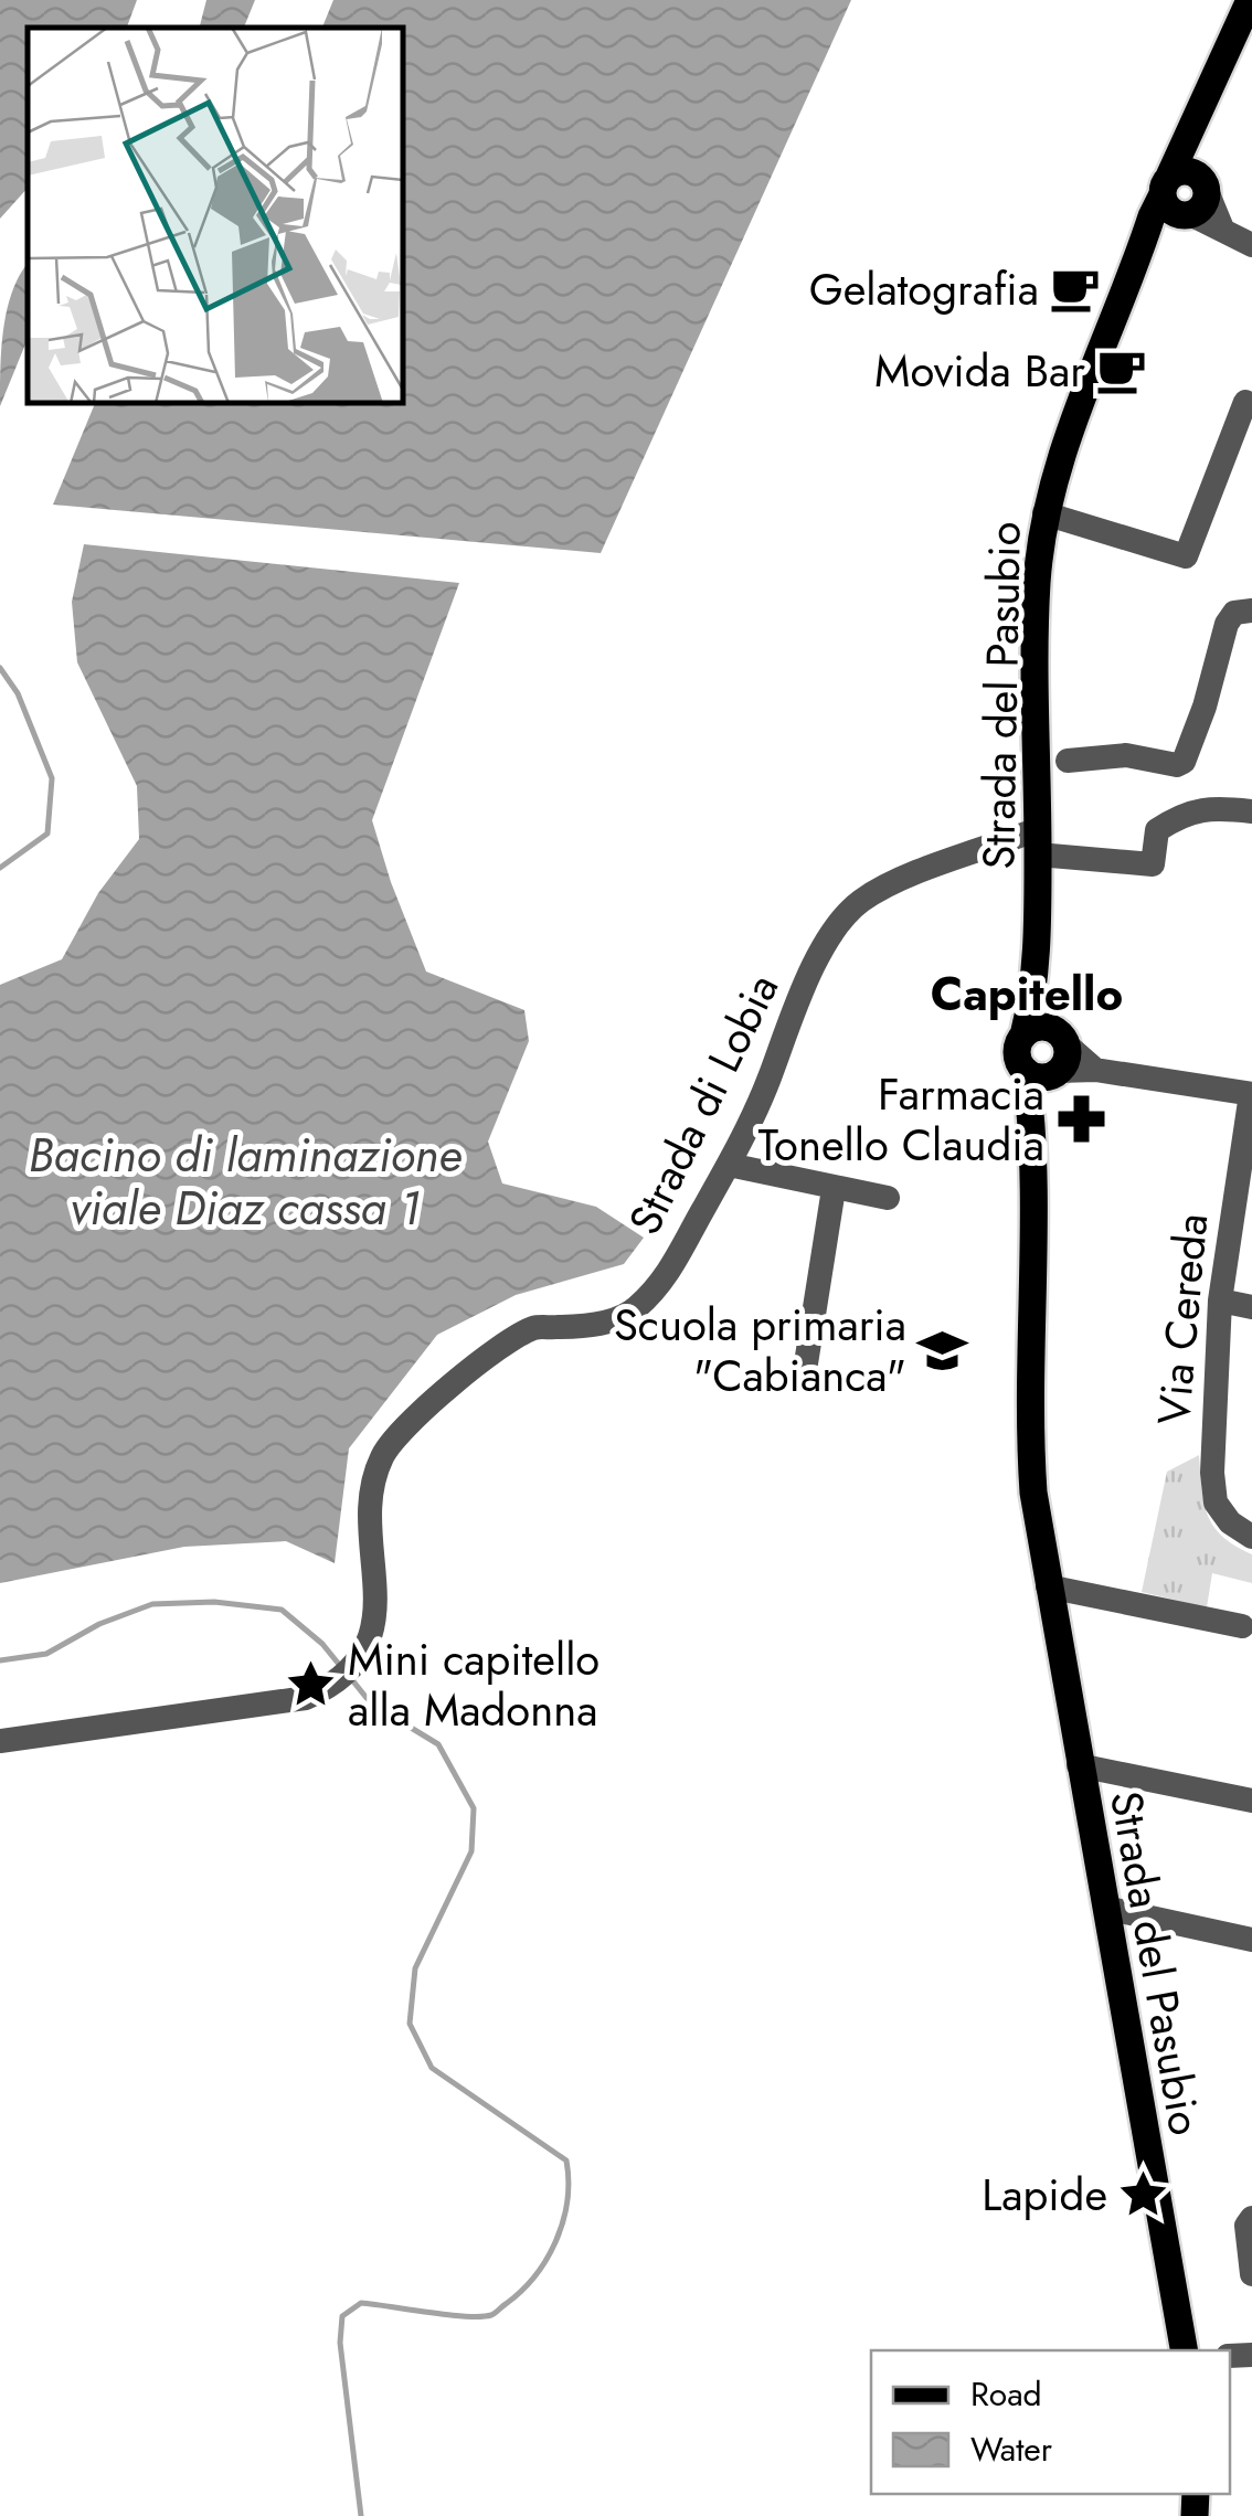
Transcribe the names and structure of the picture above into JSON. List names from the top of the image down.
{
  "streets": {
    "main road": ["Strada del Pasubio"],
    "street": ["Strada di Lobia", "Via Cereda"]
  },
  "crossings": [
    ["Strada del Pasubio", "Strada di Lobia"]
  ],
  "districts": ["Capitello"],
  "water": ["Bacino di laminazione viale Diaz cassa 1"],
  "places": {
    "cafe": ["Gelatografia", "Movida Bar"],
    "pharmacy": ["Farmacia Tonello Claudia"],
    "school or university": ["Scuola primaria \"Cabianca\""],
    "place": ["Mini capitello alla Madonna", "Lapide"]
  },
  "legend": ["Road", "Water"]
}
